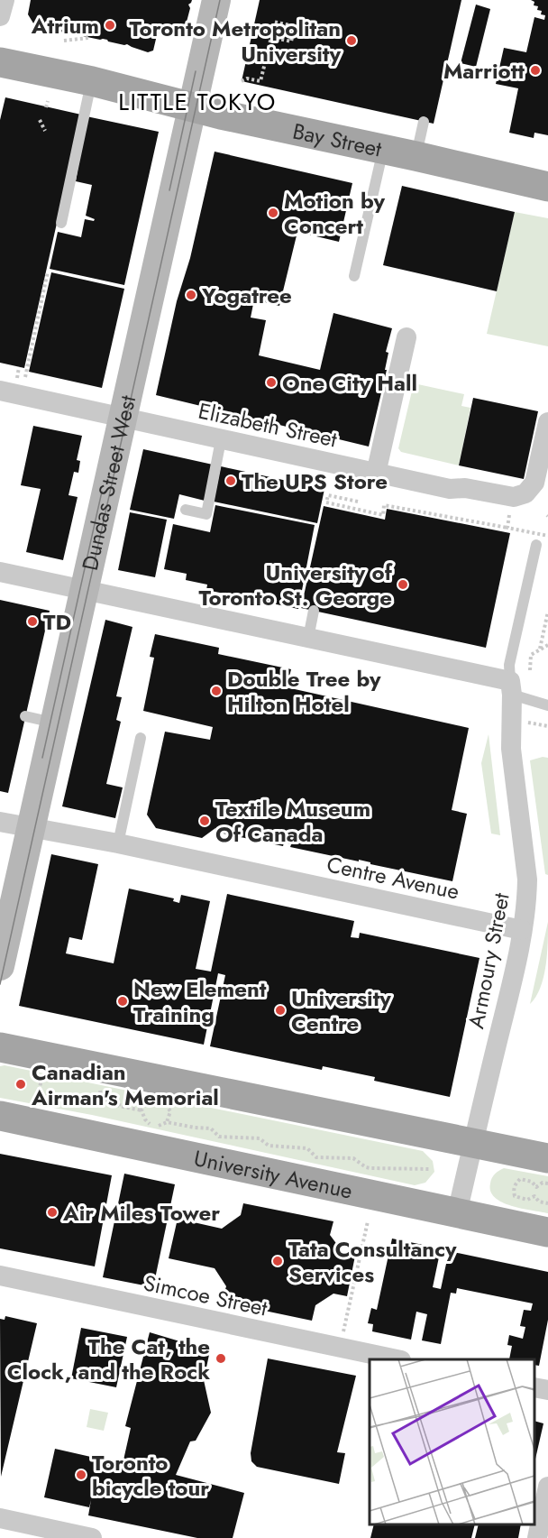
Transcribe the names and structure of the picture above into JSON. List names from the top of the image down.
{
  "streets": {
    "main road": ["Bay Street", "Dundas Street West", "University Avenue"],
    "street": [
      "Elizabeth Street",
      "Centre Avenue",
      "Armoury Street",
      "Simcoe Street"
    ]
  },
  "crossings": [
    ["Bay Street", "Dundas Street West"],
    ["Elizabeth Street", "Dundas Street West"],
    ["Dundas Street West", "Centre Avenue"],
    ["Centre Avenue", "Armoury Street"],
    ["Armoury Street", "University Avenue"]
  ],
  "districts": ["LITTLE TOKYO"],
  "places": [
    "Atrium",
    "Toronto Metropolitan University",
    "Marriott",
    "Motion by Concert",
    "Yogatree",
    "One City Hall",
    "The UPS Store",
    "University of Toronto St. George",
    "TD",
    "Double Tree by Hilton Hotel",
    "Textile Museum Of Canada",
    "New Element Training",
    "University Centre",
    "Canadian Airman's Memorial",
    "Air Miles Tower",
    "Tata Consultancy Services",
    "The Cat, the Clock, and the Rock",
    "Toronto bicycle tour"
  ]
}
